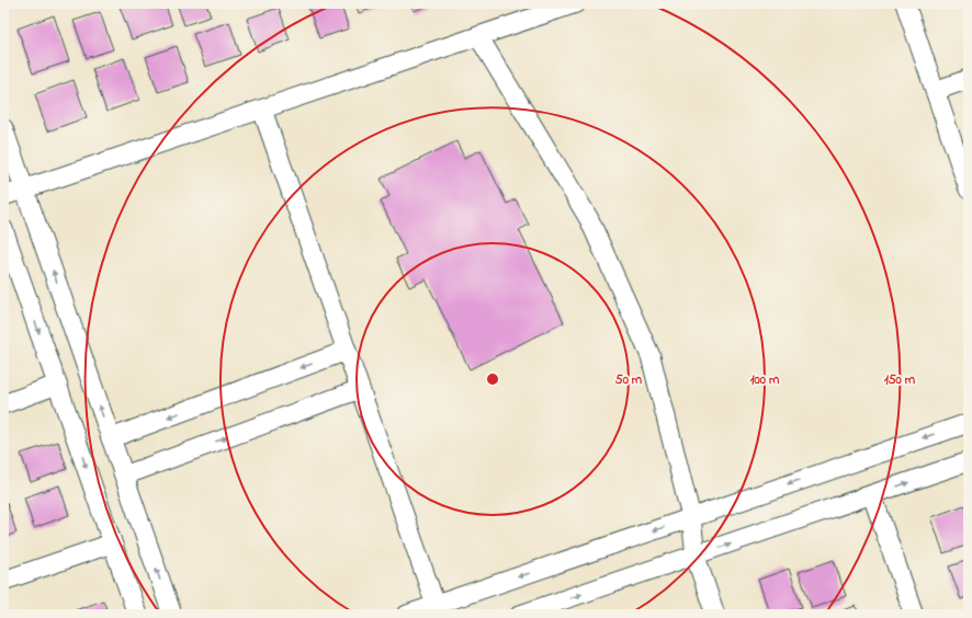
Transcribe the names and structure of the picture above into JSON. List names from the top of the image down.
{
  "rings": ["50 m", "100 m", "150 m"]
}
